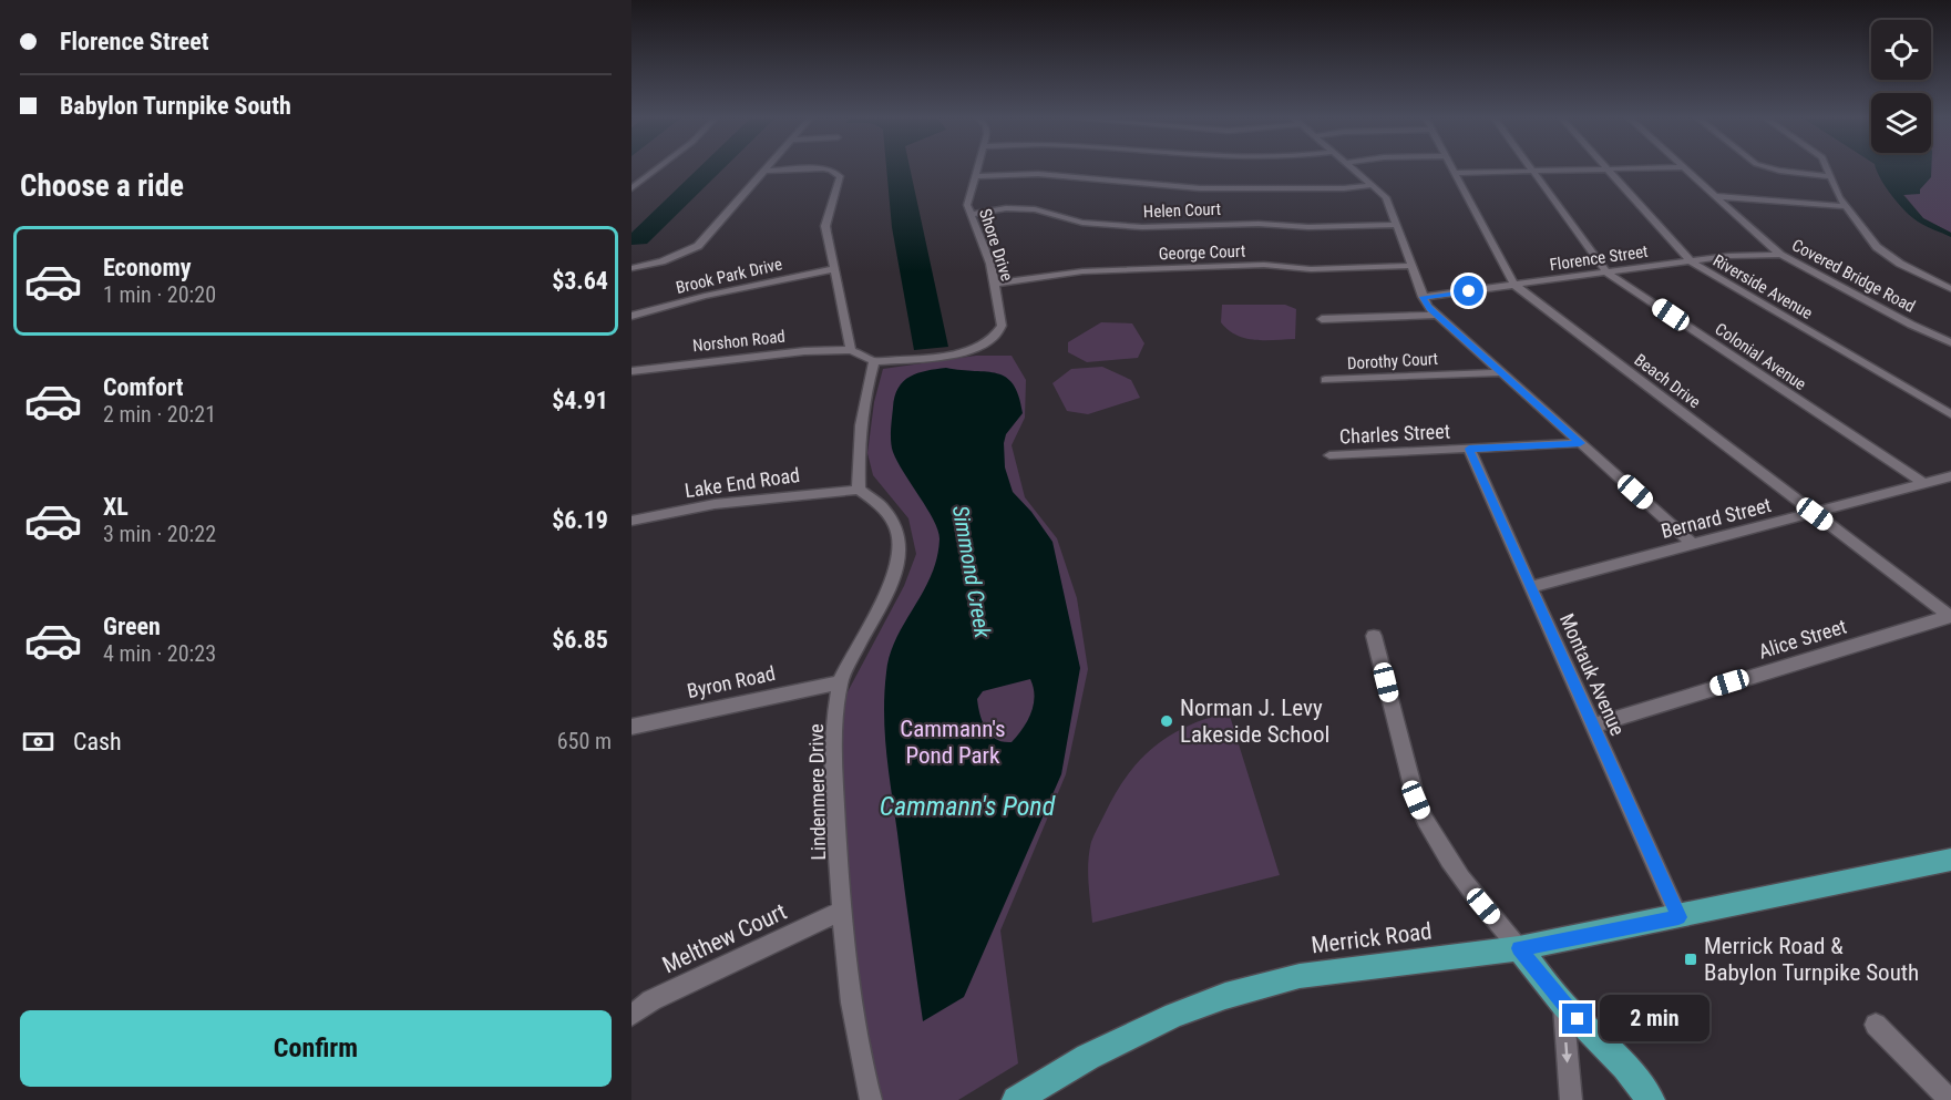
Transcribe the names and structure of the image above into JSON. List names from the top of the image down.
{
  "streets": {
    "main road": ["Merrick Road"],
    "street": [
      "Helen Court",
      "Shore Drive",
      "George Court",
      "Florence Street",
      "Brook Park Drive",
      "Covered Bridge Road",
      "Riverside Avenue",
      "Norshon Road",
      "Colonial Avenue",
      "Dorothy Court",
      "Beach Drive",
      "Charles Street",
      "Lake End Road",
      "Bernard Street",
      "Alice Street",
      "Montauk Avenue",
      "Byron Road",
      "Lindenmere Drive",
      "Melthew Court"
    ]
  },
  "crossings": [
    ["Helen Court", "Shore Drive"],
    ["Shore Drive", "George Court"],
    ["Florence Street", "Covered Bridge Road"],
    ["Florence Street", "Riverside Avenue"],
    ["Florence Street", "Colonial Avenue"],
    ["Florence Street", "Beach Drive"],
    ["Colonial Avenue", "Bernard Street"],
    ["Beach Drive", "Bernard Street"],
    ["Beach Drive", "Alice Street"],
    ["Charles Street", "Montauk Avenue"],
    ["Lake End Road", "Lindenmere Drive"],
    ["Bernard Street", "Montauk Avenue"],
    ["Alice Street", "Montauk Avenue"],
    ["Montauk Avenue", "Merrick Road"],
    ["Byron Road", "Lindenmere Drive"],
    ["Lindenmere Drive", "Melthew Court"]
  ],
  "water": ["Simmond Creek", "Cammann's Pond"],
  "parks": ["Cammann's Pond Park"],
  "places": {
    "other": ["Norman J. Levy Lakeside School"],
    "transit": ["Merrick Road & Babylon Turnpike South"]
  },
  "page": {
    "banner": ["Florence Street", "Babylon Turnpike South"],
    "heading": "Choose a ride",
    "list": [
      {
        "name": "Economy",
        "note": "1 min · 20:20",
        "value": "$3.64"
      },
      {
        "name": "Comfort",
        "note": "2 min · 20:21",
        "value": "$4.91"
      },
      {
        "name": "XL",
        "note": "3 min · 20:22",
        "value": "$6.19"
      },
      {
        "name": "Green",
        "note": "4 min · 20:23",
        "value": "$6.85"
      }
    ],
    "pay": ["Cash", "650 m"],
    "bubble": "2 min",
    "buttons": "Confirm"
  }
}
